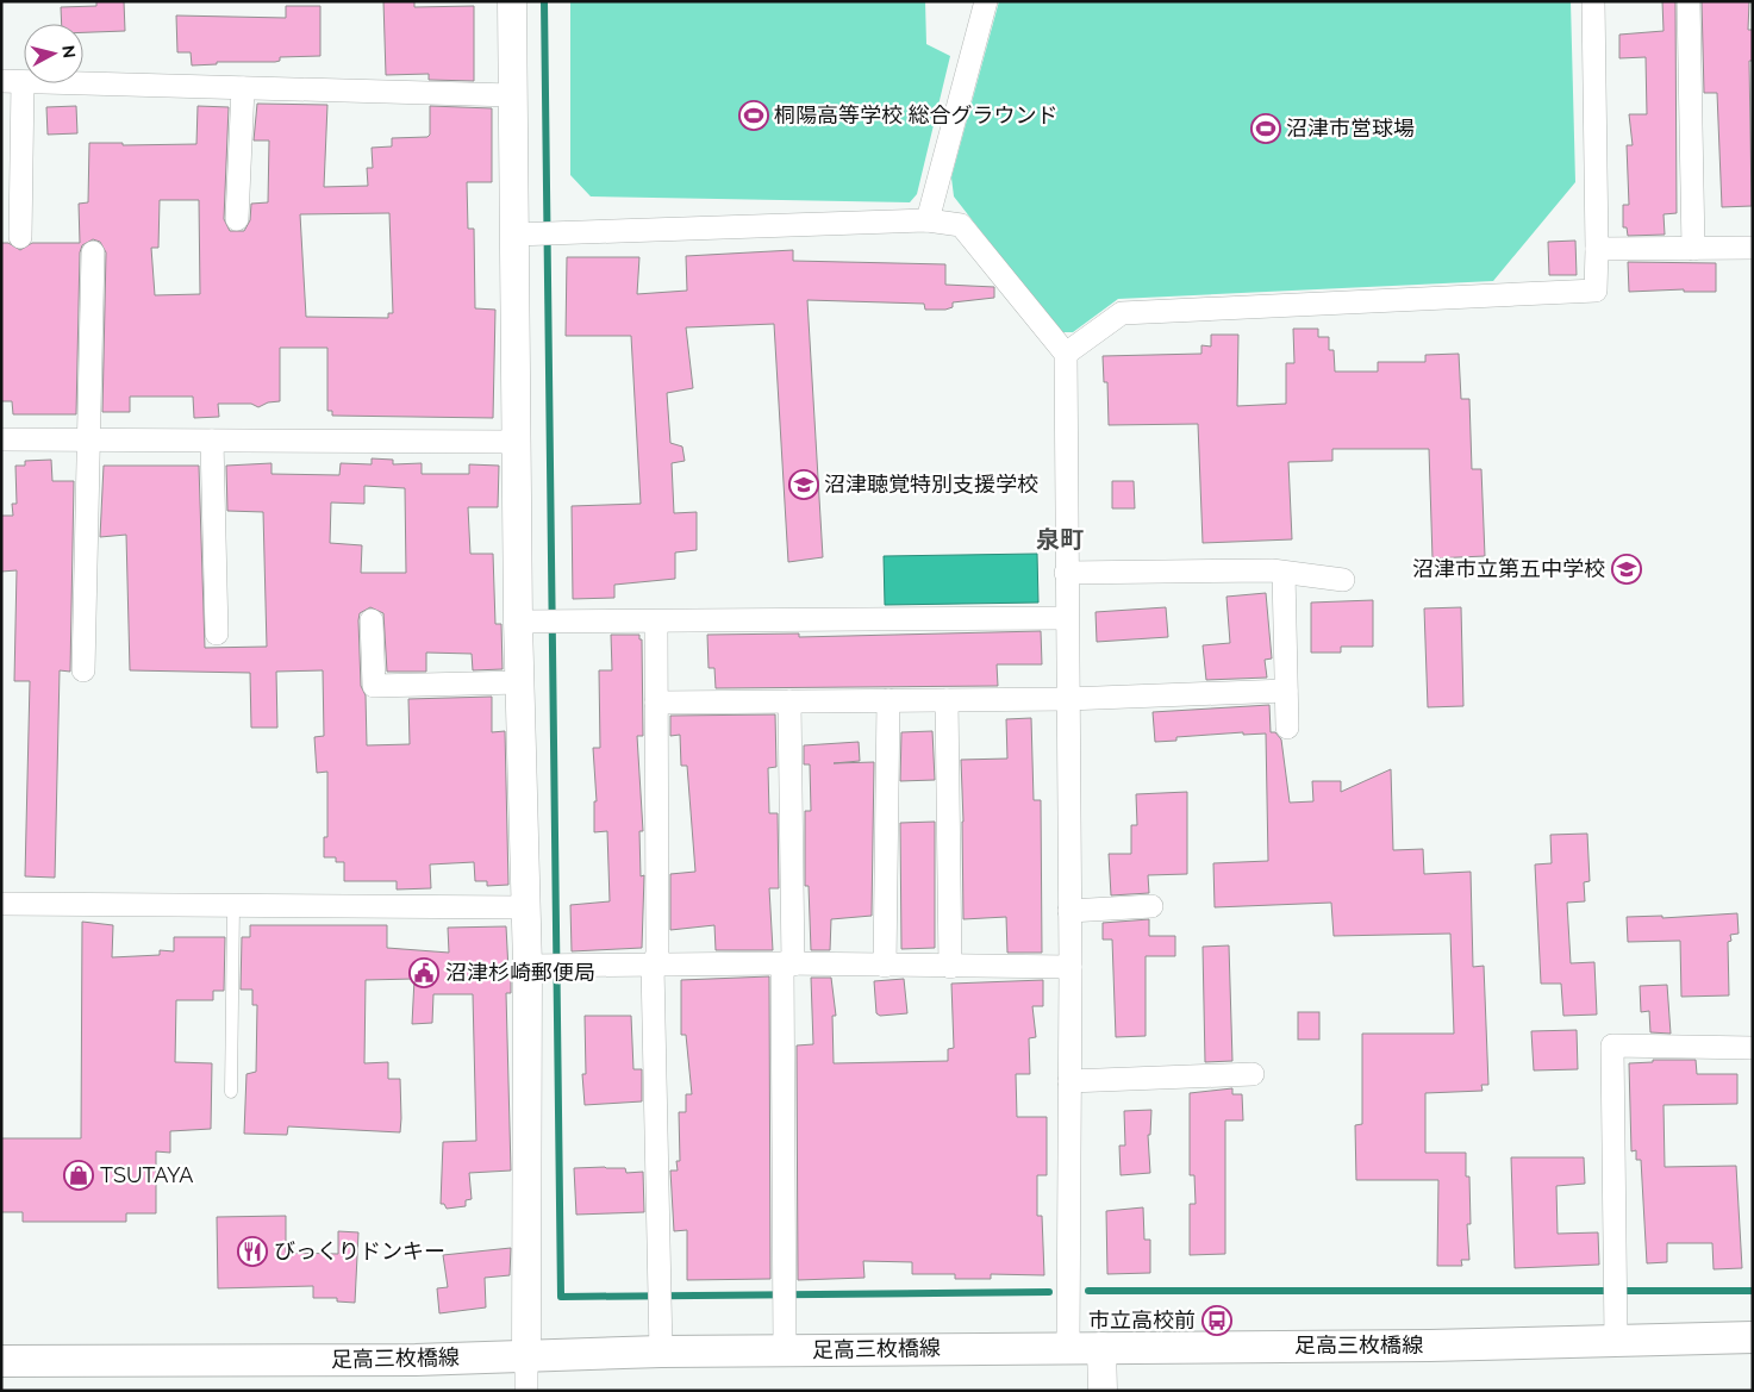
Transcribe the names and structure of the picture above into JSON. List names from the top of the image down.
{
  "streets": {
    "main road": ["足高三枚橋線"]
  },
  "districts": ["泉町"],
  "places": {
    "sports": ["桐陽高等学校 総合グラウンド", "沼津市営球場"],
    "school or university": ["沼津聴覚特別支援学校", "沼津市立第五中学校"],
    "public building": ["沼津杉崎郵便局"],
    "shop": ["TSUTAYA"],
    "restaurant": ["びっくりドンキー"],
    "bus stop": ["市立高校前"]
  },
  "north": "right"
}
